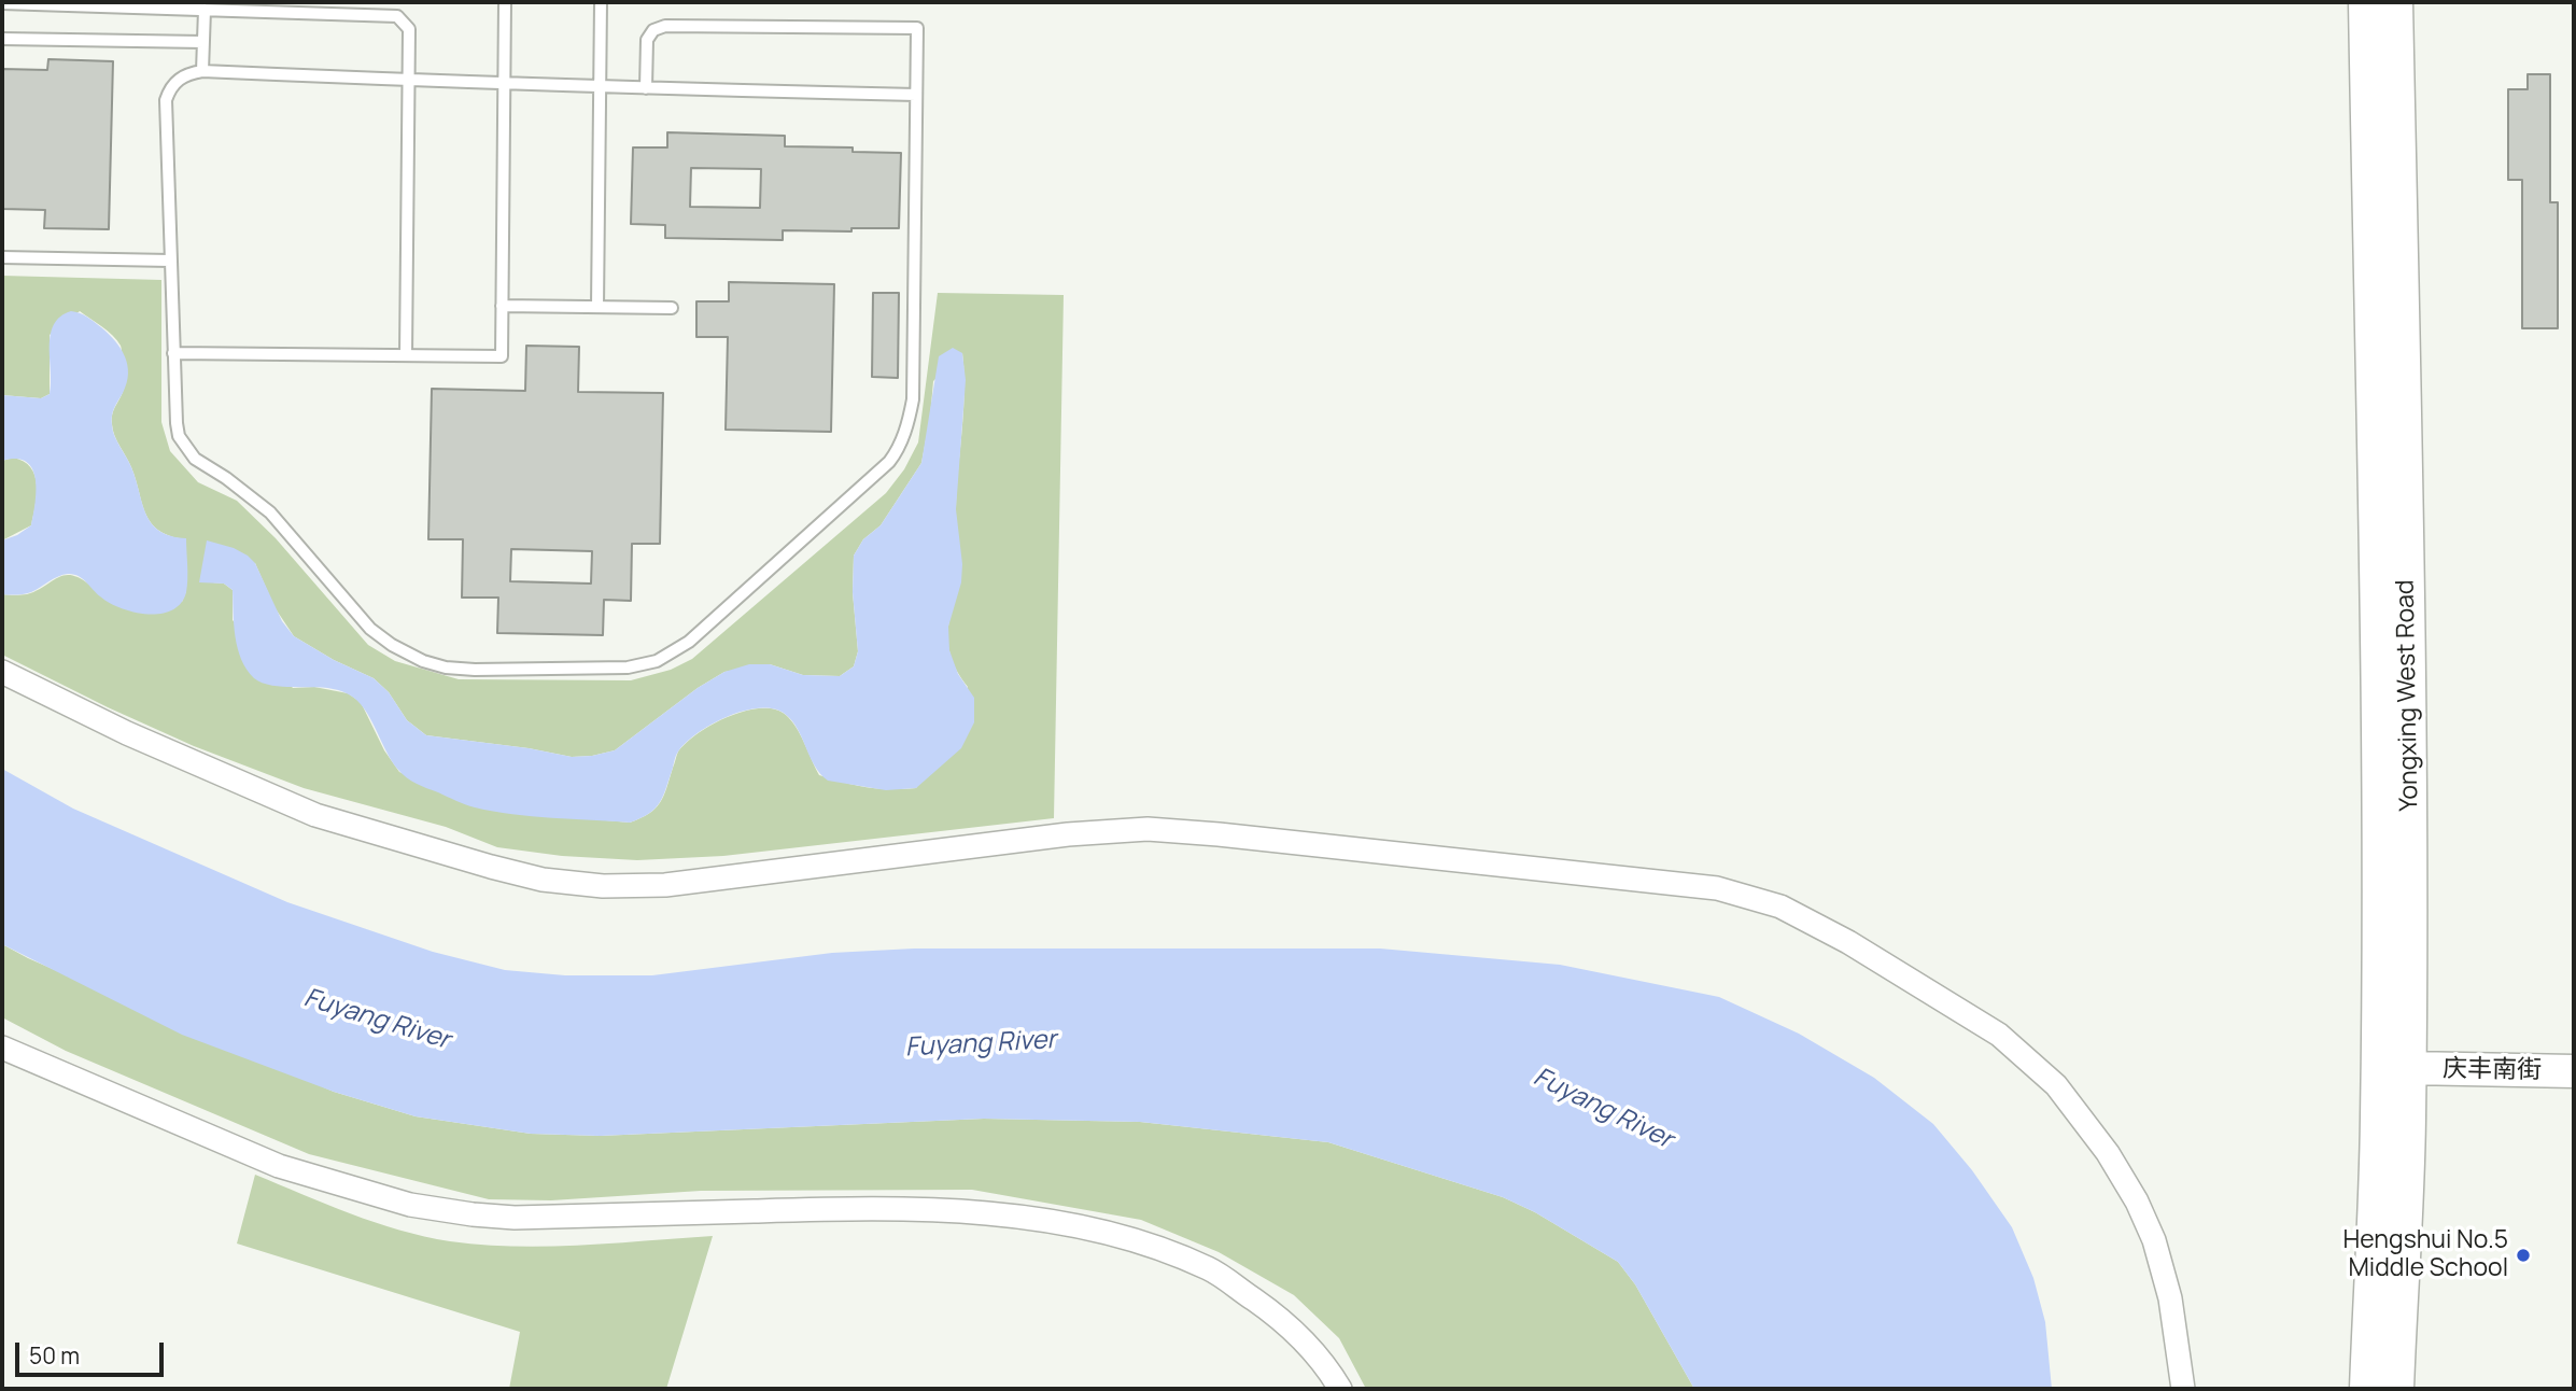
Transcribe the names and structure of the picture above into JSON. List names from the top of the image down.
{
  "streets": {
    "main road": ["Yongxing West Road", "庆丰南街"]
  },
  "crossings": [
    ["Yongxing West Road", "庆丰南街"]
  ],
  "water": ["Fuyang River"],
  "places": ["Hengshui No.5 Middle School"],
  "scale_bar": "50 m"
}
